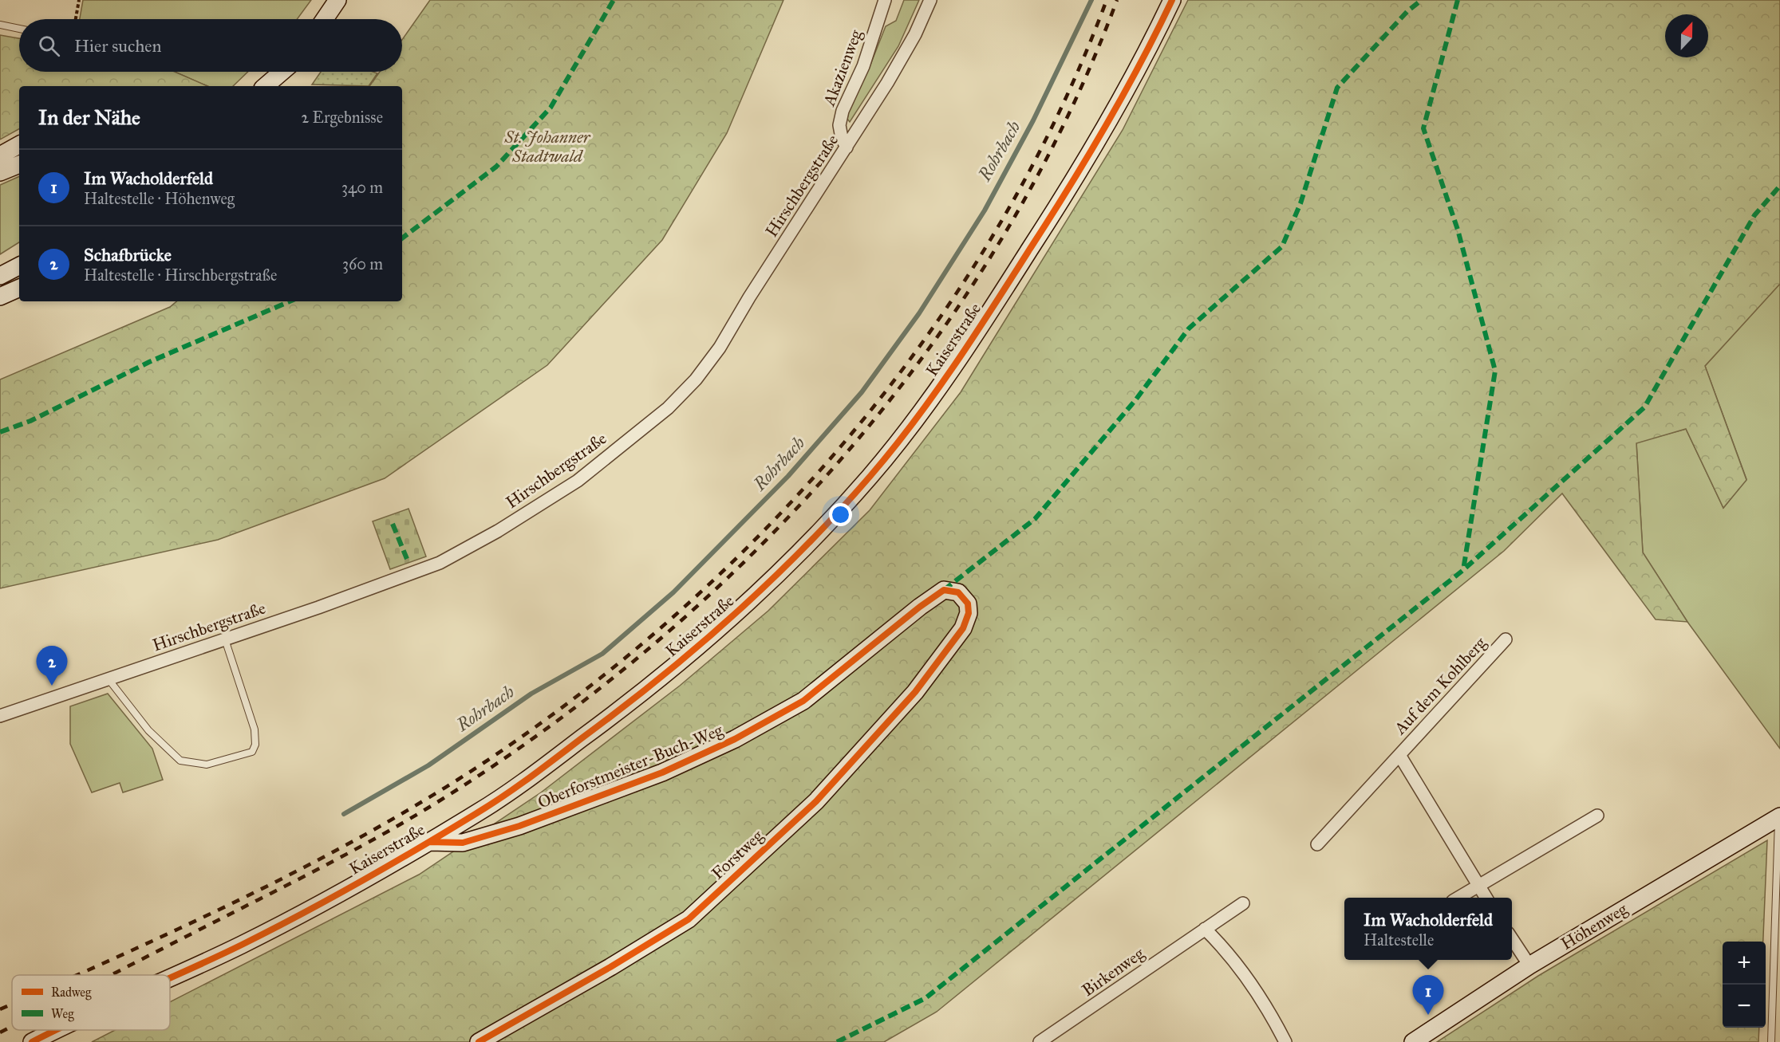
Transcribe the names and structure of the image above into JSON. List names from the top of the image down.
{
  "streets": {
    "street": [
      "Akazienweg",
      "Hirschbergstraße",
      "Kaiserstraße",
      "Auf dem Kohlberg",
      "Oberforstmeister-Buch-Weg",
      "Forstweg",
      "Höhenweg",
      "Birkenweg"
    ]
  },
  "crossings": [
    ["Akazienweg", "Hirschbergstraße"],
    ["Kaiserstraße", "Oberforstmeister-Buch-Weg"],
    ["Oberforstmeister-Buch-Weg", "Forstweg"]
  ],
  "water": ["Rohrbach"],
  "parks": ["St. Johanner Stadtwald"],
  "legend": ["Radweg", "Weg"],
  "north": "top",
  "page": {
    "search": "Hier suchen",
    "heading": ["In der Nähe", "2 Ergebnisse"],
    "list": [
      {
        "mark": "1",
        "name": "Im Wacholderfeld",
        "note": "Haltestelle · Höhenweg",
        "value": "340 m"
      },
      {
        "mark": "2",
        "name": "Schafbrücke",
        "note": "Haltestelle · Hirschbergstraße",
        "value": "360 m"
      }
    ],
    "pins": ["2", "1"],
    "popup": ["Im Wacholderfeld", "Haltestelle"],
    "map_buttons": ["+", "−"]
  }
}
